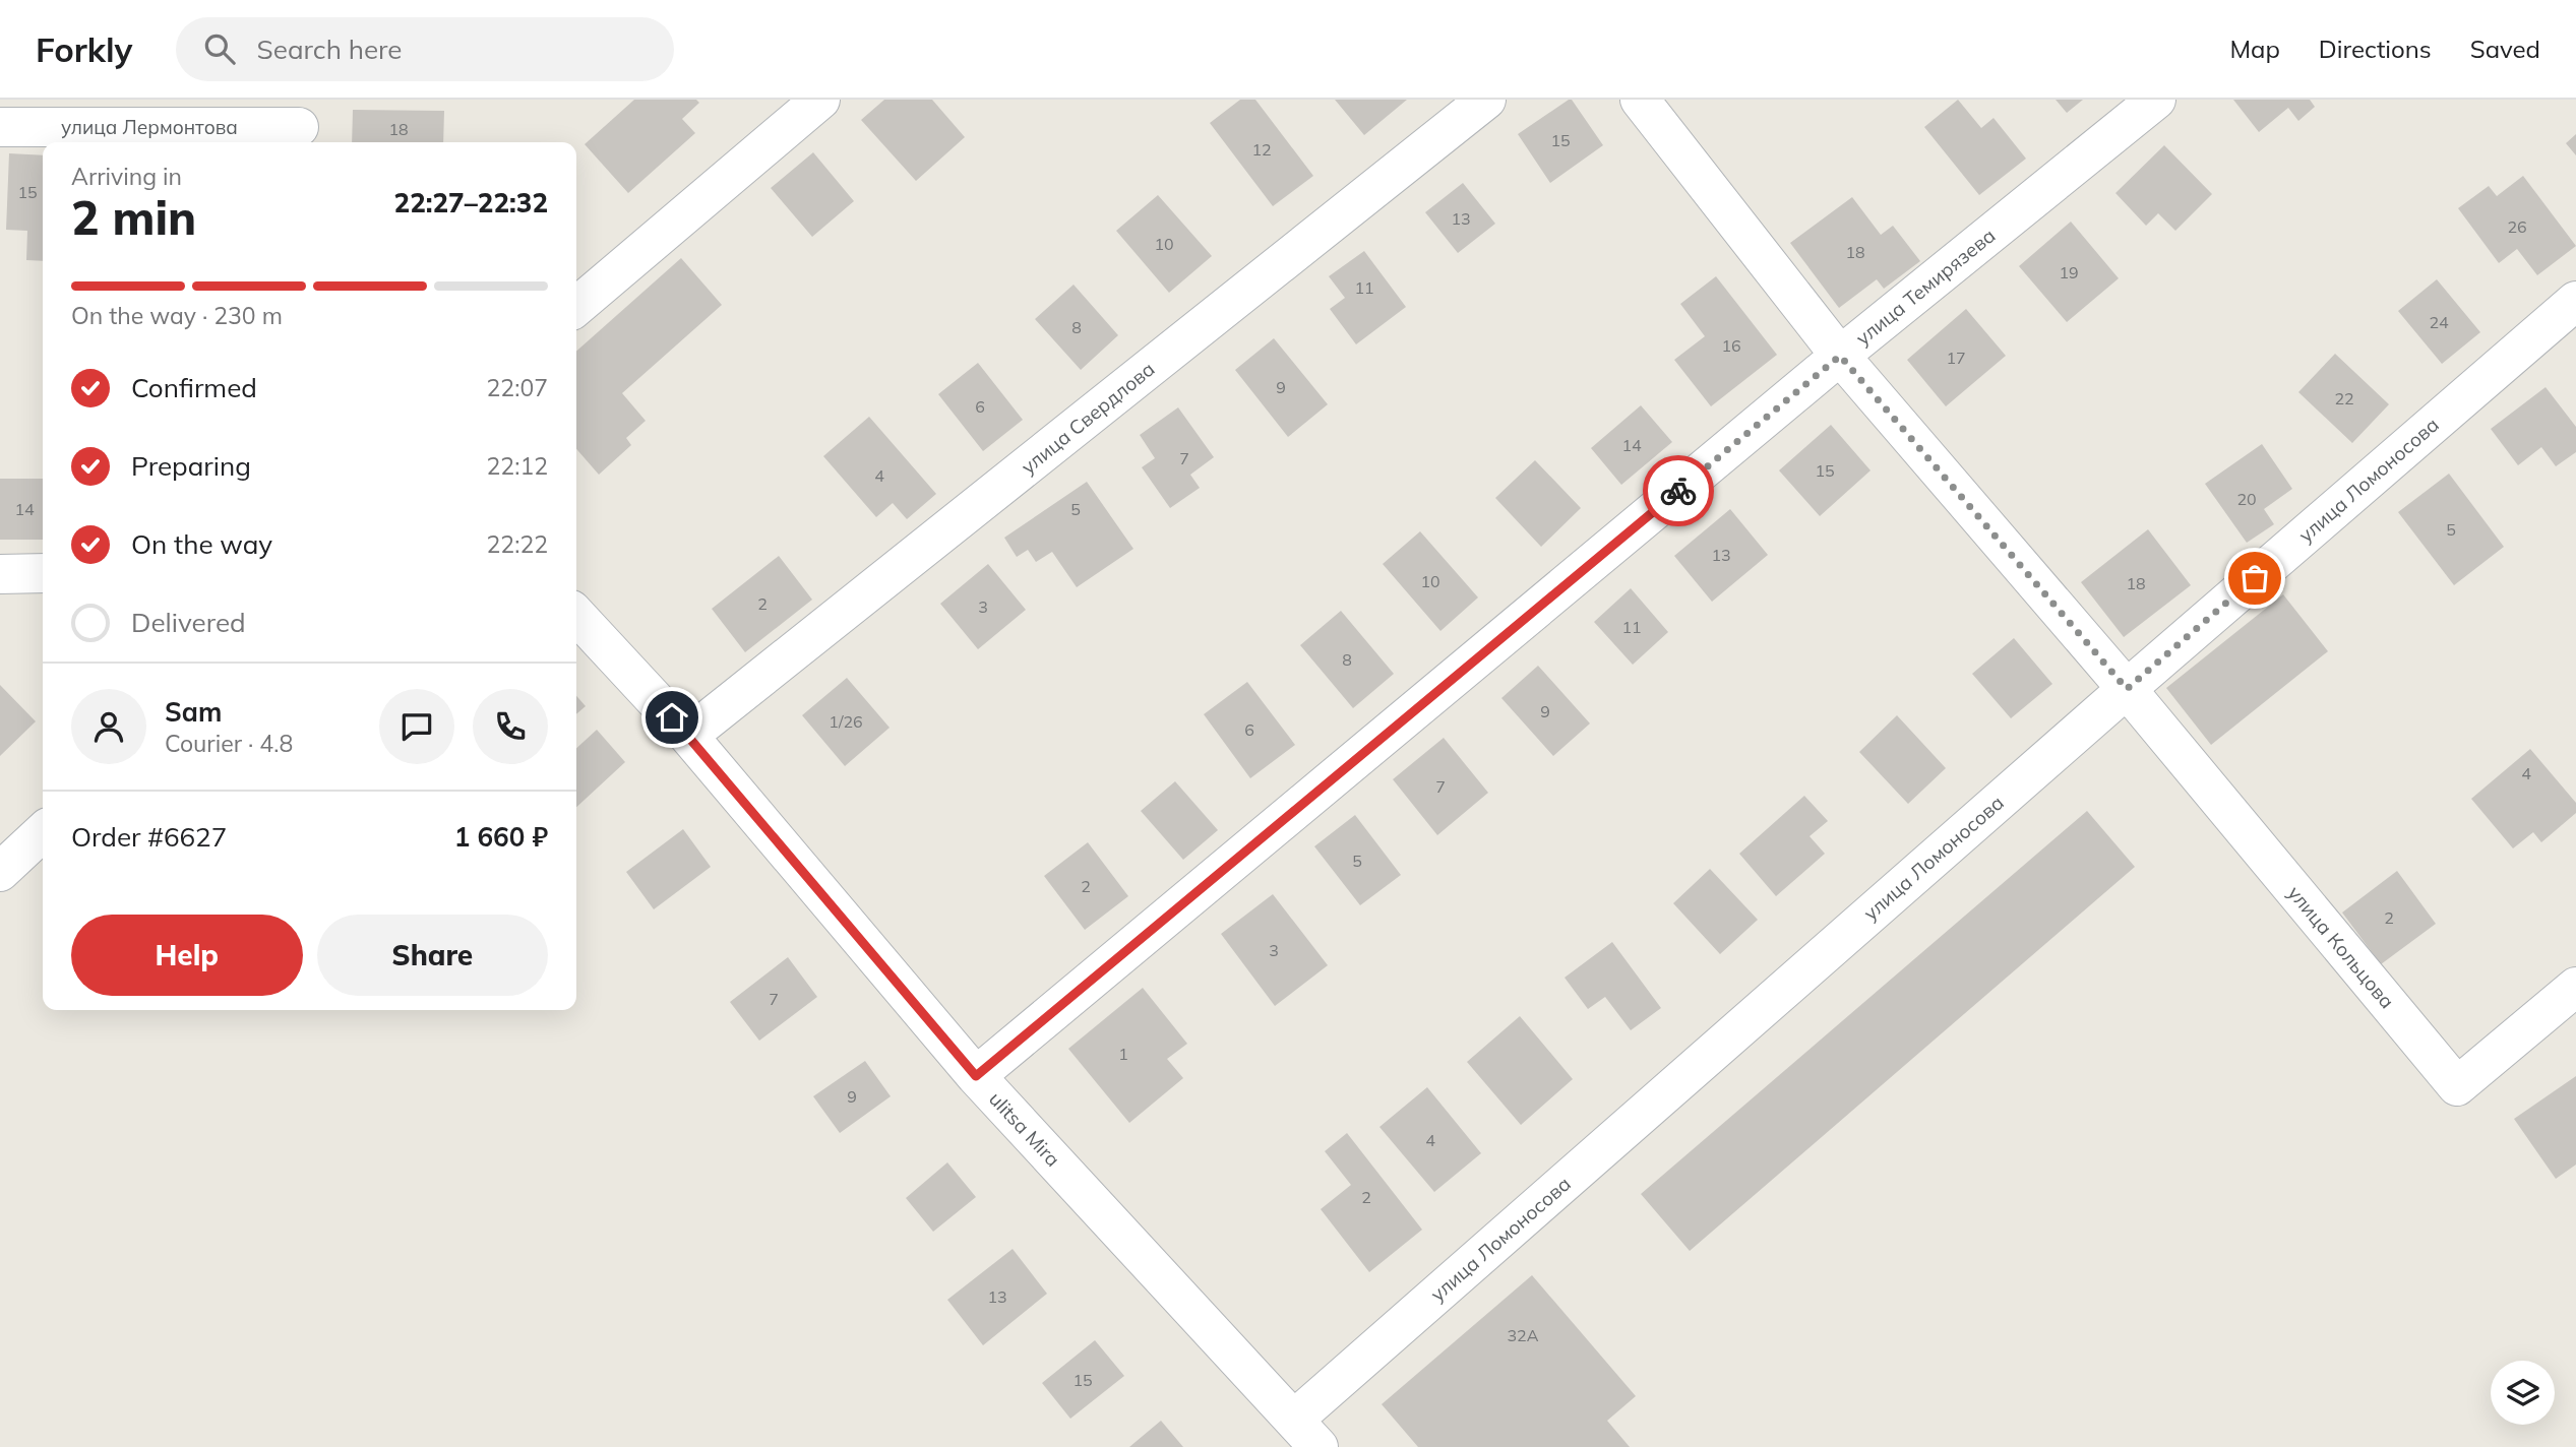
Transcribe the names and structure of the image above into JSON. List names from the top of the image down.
{
  "streets": {
    "street": [
      "улица Лермонтова",
      "улица Темирязева",
      "улица Свердлова",
      "улица Ломоносова",
      "улица Кольцова",
      "ulitsa Mira"
    ]
  },
  "crossings": [
    ["улица Темирязева", "ulitsa Mira"],
    ["улица Свердлова", "ulitsa Mira"],
    ["улица Ломоносова", "улица Кольцова"],
    ["улица Ломоносова", "ulitsa Mira"]
  ],
  "house_numbers": [
    "18",
    "15",
    "12",
    "15",
    "13",
    "26",
    "10",
    "18",
    "19",
    "11",
    "24",
    "8",
    "16",
    "17",
    "9",
    "22",
    "6",
    "14",
    "7",
    "15",
    "4",
    "20",
    "14",
    "5",
    "5",
    "13",
    "10",
    "18",
    "2",
    "3",
    "11",
    "8",
    "9",
    "1/26",
    "6",
    "4",
    "7",
    "5",
    "2",
    "2",
    "3",
    "7",
    "1",
    "9",
    "4",
    "2",
    "13",
    "32А",
    "15"
  ],
  "page": {
    "header": "Forkly",
    "search": "Search here",
    "nav": ["Map", "Directions", "Saved"],
    "heading": ["2 min", "Arriving in", "22:27–22:32"],
    "panel": [
      "Sam",
      "Courier · 4.8",
      "Order #6627",
      "1 660 ₽"
    ],
    "bar": "On the way · 230 m",
    "list": [
      ["Confirmed", "22:07"],
      ["Preparing", "22:12"],
      ["On the way", "22:22"],
      "Delivered"
    ],
    "buttons": ["Help", "Share"]
  }
}
